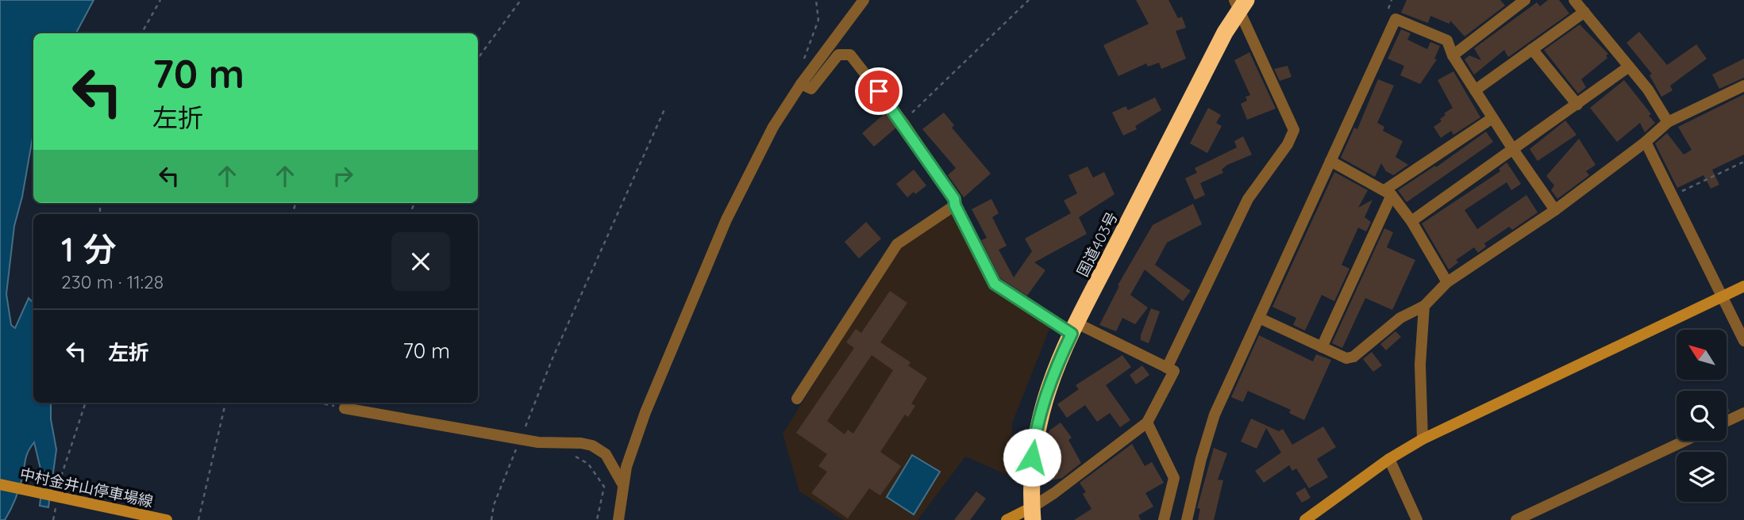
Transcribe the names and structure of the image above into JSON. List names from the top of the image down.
{
  "streets": {
    "highway": ["国道403号"],
    "street": ["中村金井山停車場線"]
  },
  "north": "top left",
  "page": {
    "turn": ["70 m", "左折"],
    "heading": ["1 分", "230 m · 11:28"],
    "list": [
      {
        "name": "左折",
        "value": "70 m"
      }
    ]
  }
}
